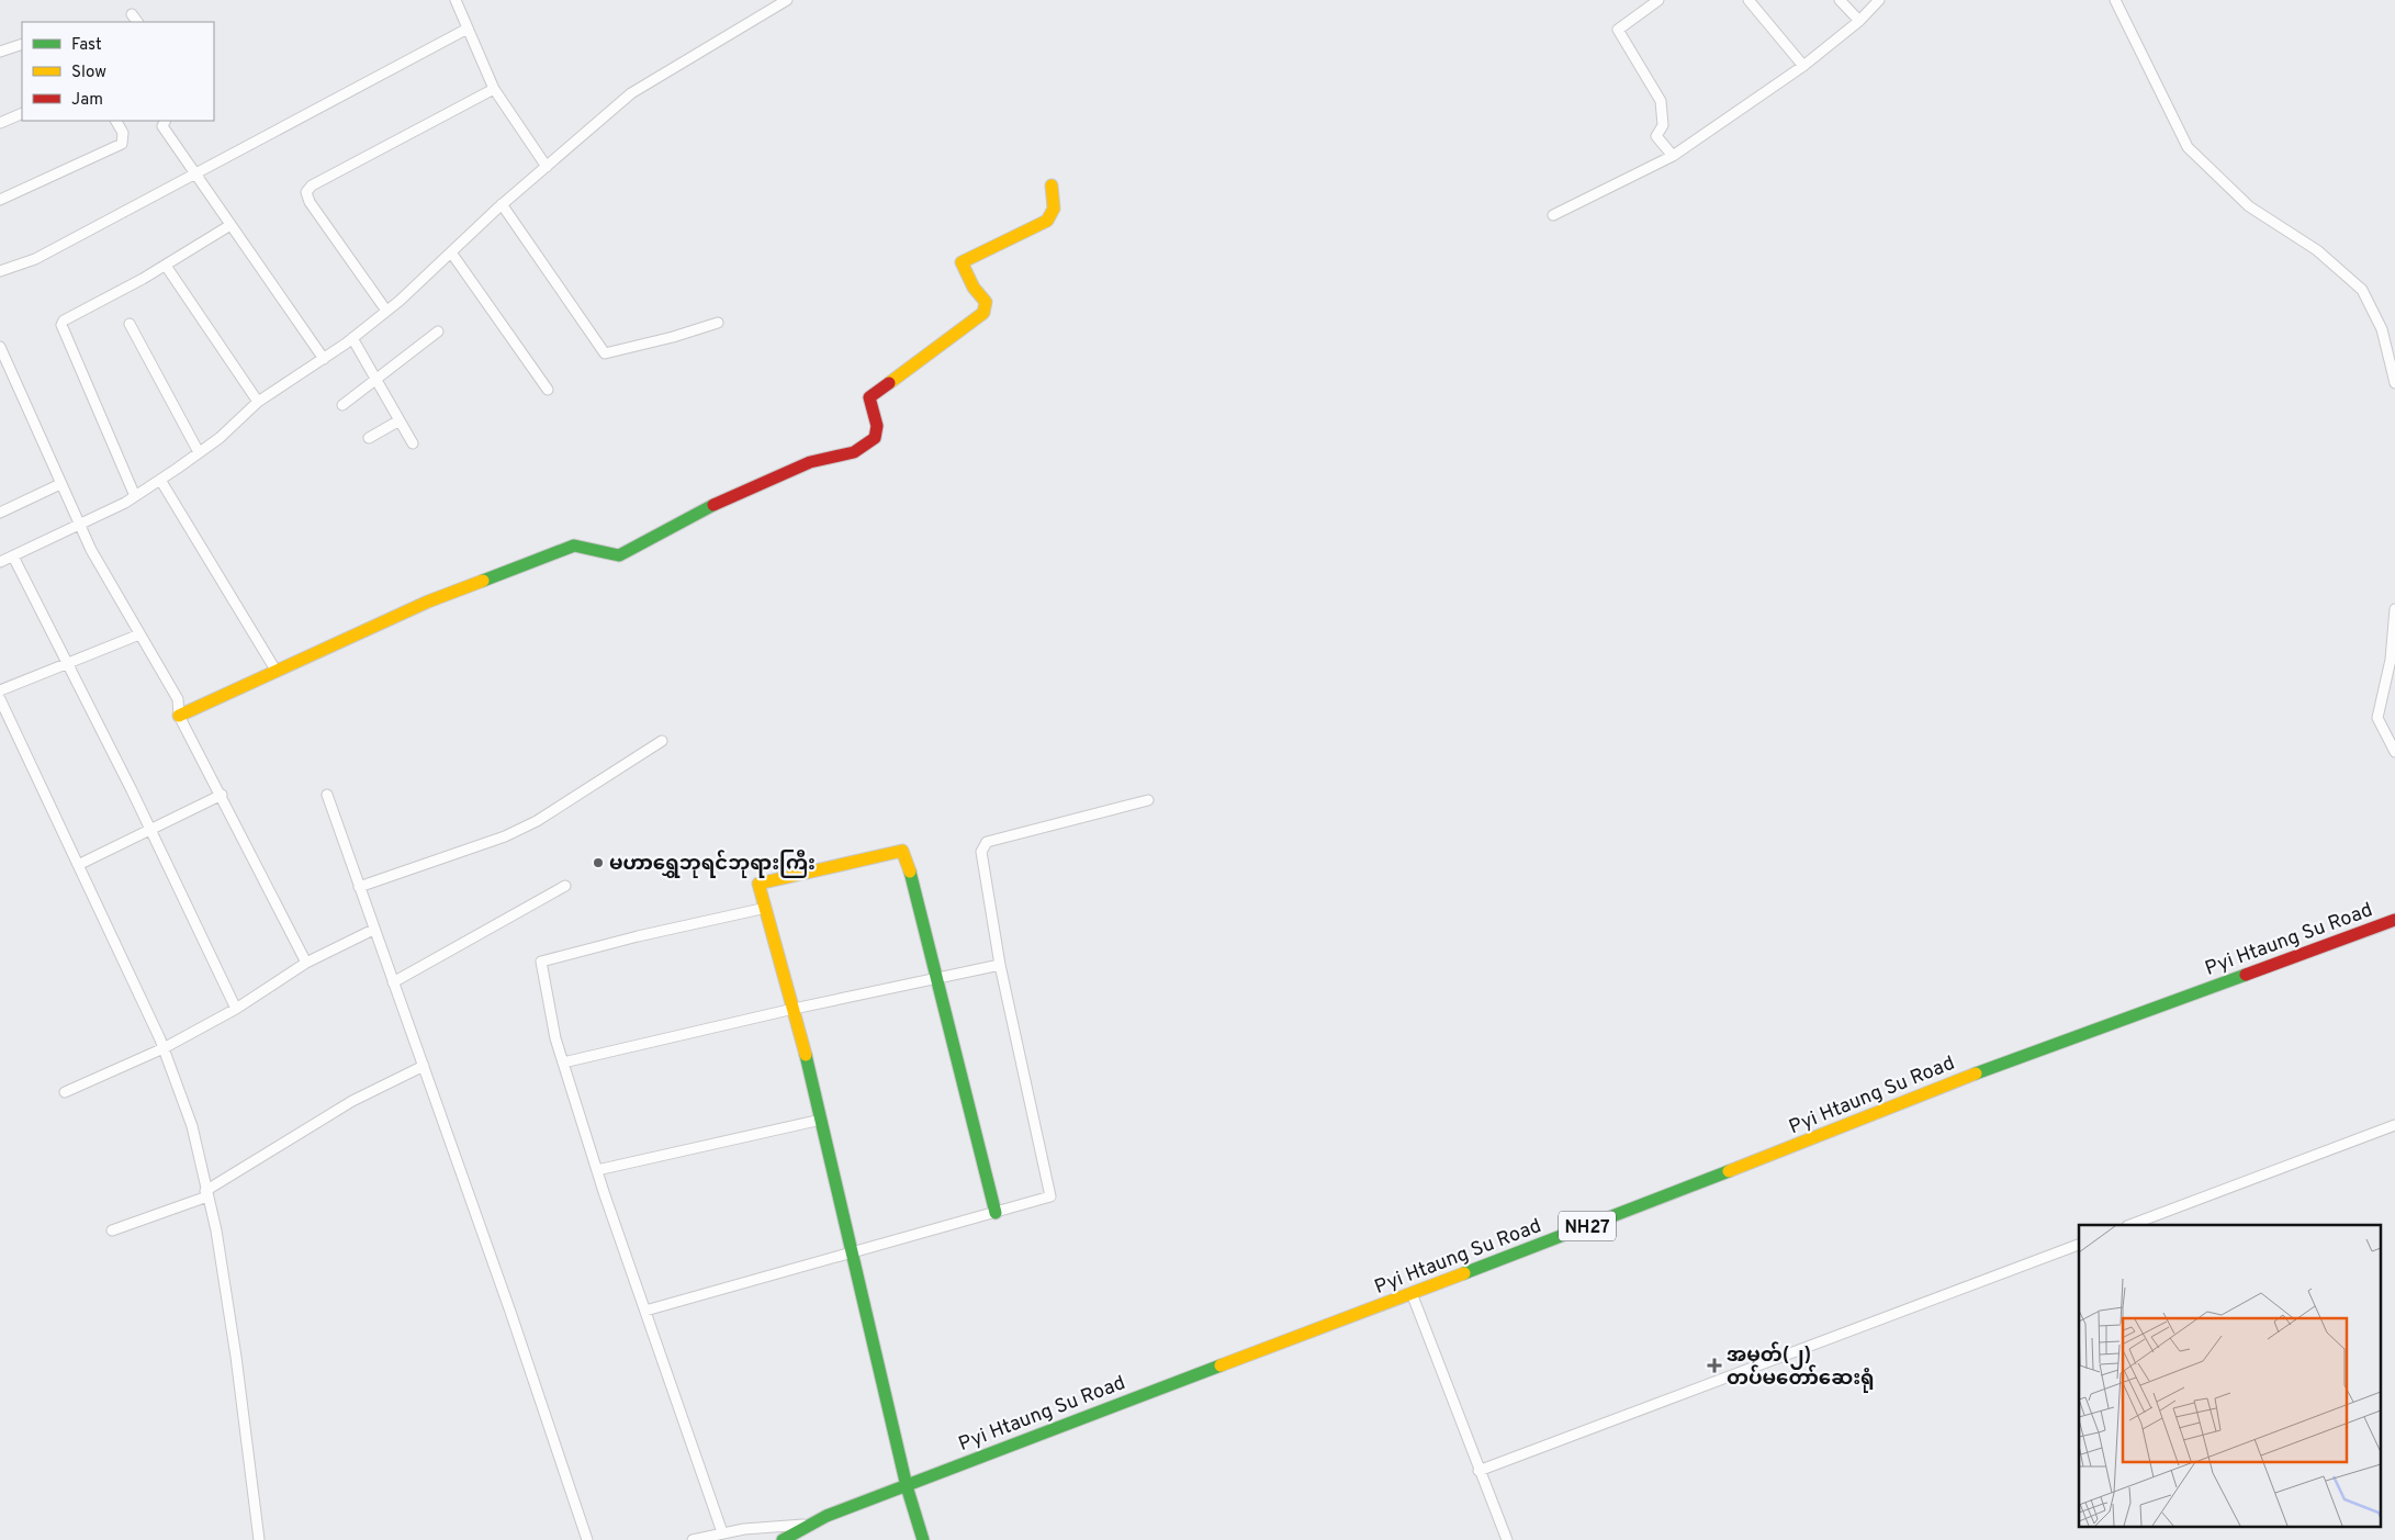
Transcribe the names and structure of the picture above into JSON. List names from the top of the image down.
{
  "streets": {
    "main road": ["Pyi Htaung Su Road", "NH27"]
  },
  "places": {
    "other": ["မဟာရွှေဘုရင်ဘုရားကြီး"],
    "health": ["အမှတ်(၂) တပ်မတော်ဆေးရုံ"]
  },
  "legend": ["Fast", "Slow", "Jam"]
}
